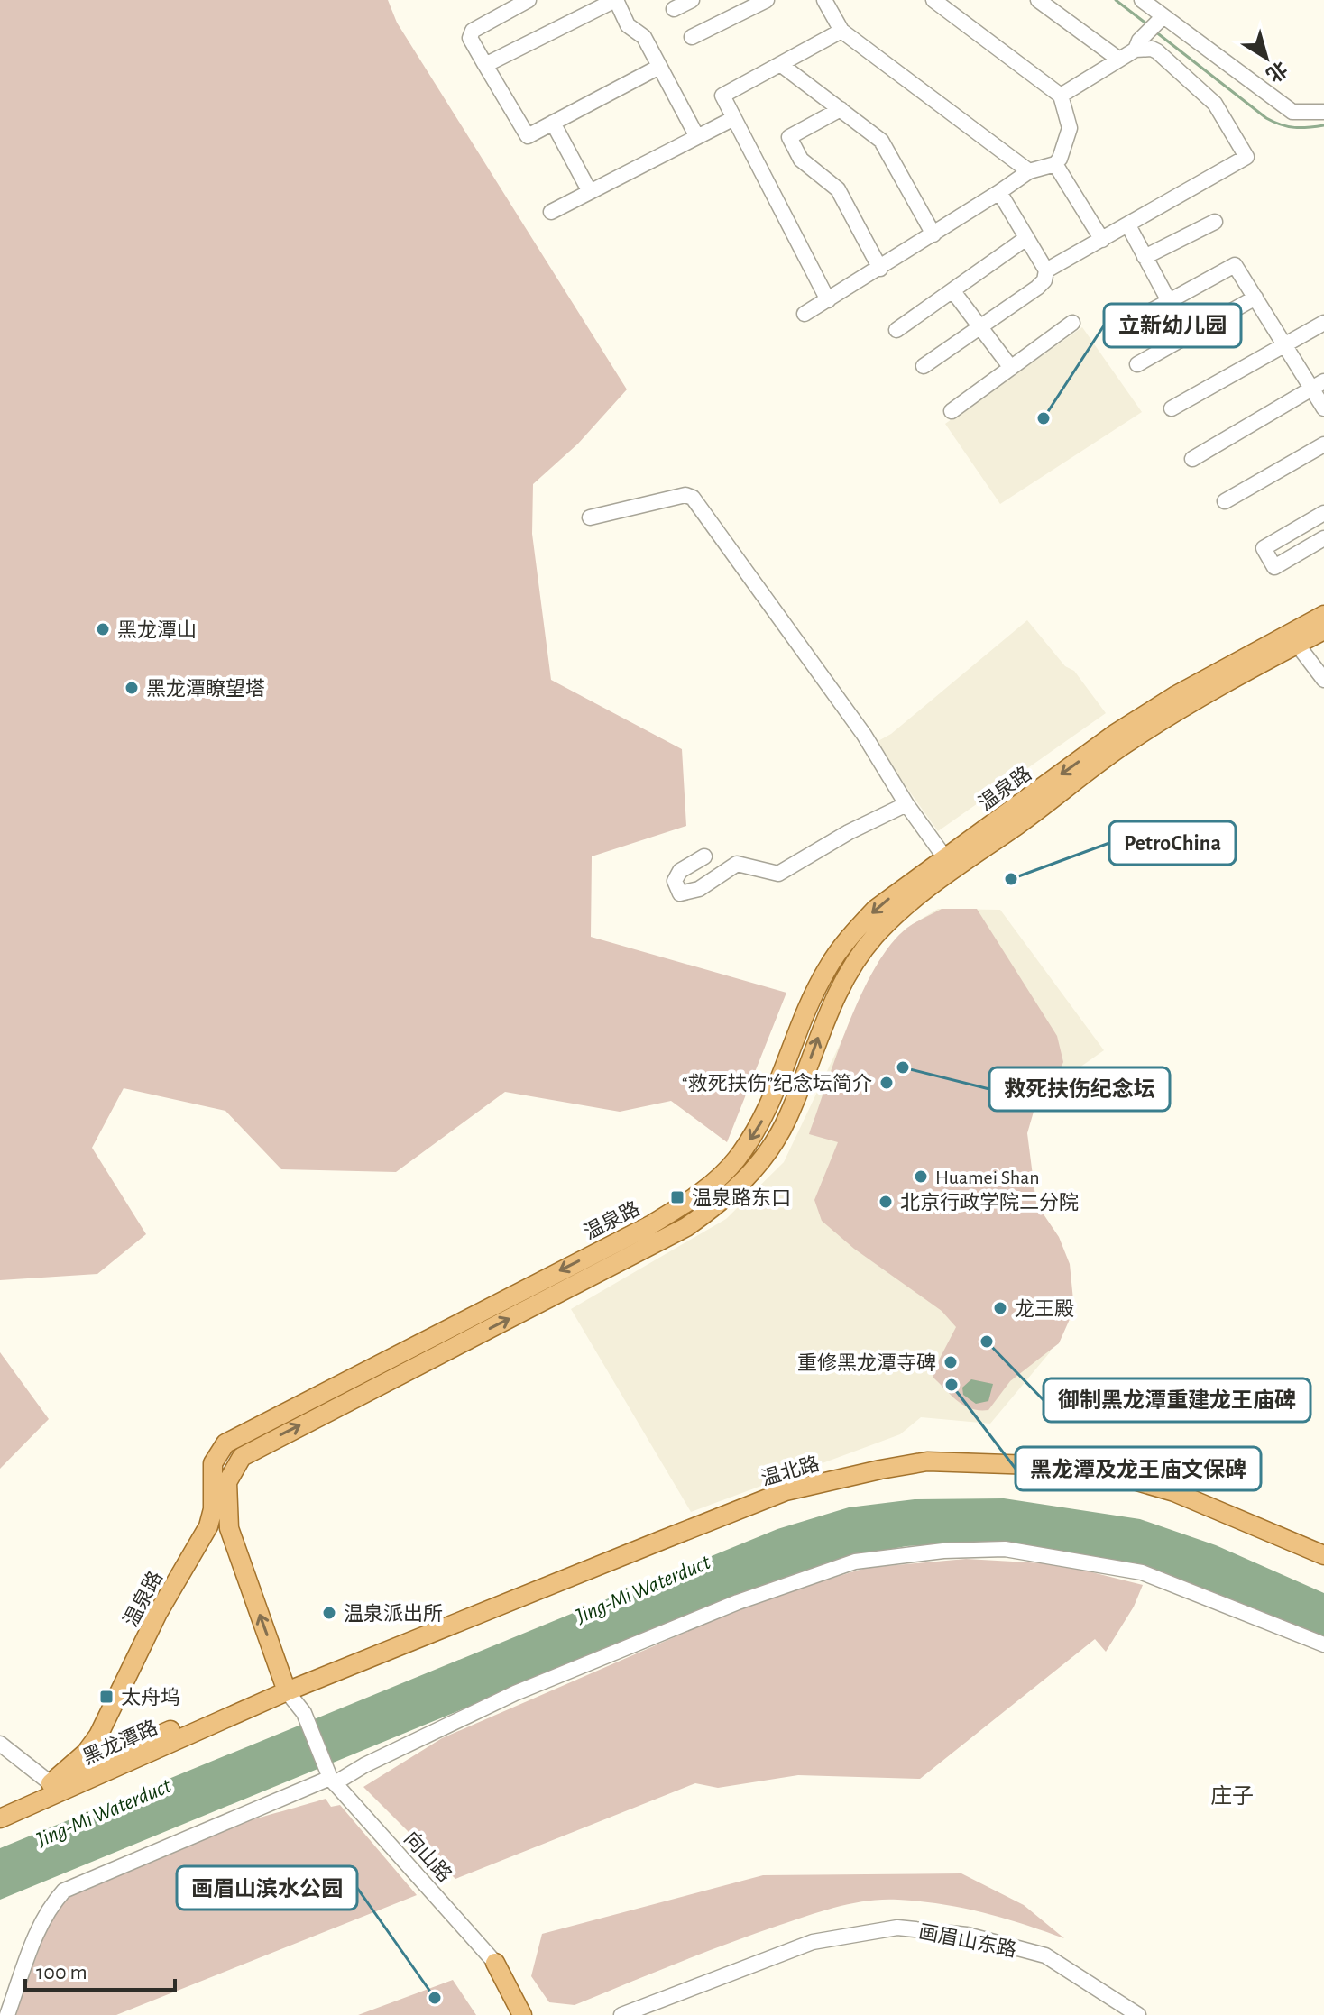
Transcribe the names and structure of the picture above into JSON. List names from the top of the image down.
{
  "streets": {
    "main road": [
      "温泉路",
      "温北路",
      "黑龙潭路",
      "向山路"
    ],
    "street": ["画眉山东路"]
  },
  "crossings": [
    ["温泉路", "温北路"],
    ["温泉路", "黑龙潭路"],
    ["温泉路", "向山路"],
    ["温北路", "黑龙潭路"],
    ["温北路", "向山路"],
    ["黑龙潭路", "向山路"]
  ],
  "districts": ["庄子"],
  "water": ["Jing-Mi Waterduct"],
  "places": {
    "other": [
      "立新幼儿园",
      "黑龙潭山",
      "黑龙潭瞭望塔",
      "PetroChina",
      "救死扶伤纪念坛",
      "“救死扶伤”纪念坛简介",
      "Huamei Shan",
      "北京行政学院二分院",
      "龙王殿",
      "御制黑龙潭重建龙王庙碑",
      "重修黑龙潭寺碑",
      "黑龙潭及龙王庙文保碑",
      "温泉派出所",
      "画眉山滨水公园"
    ],
    "transit": ["温泉路东口", "太舟坞"]
  },
  "scale_bar": "100 m",
  "north": "bottom right"
}
